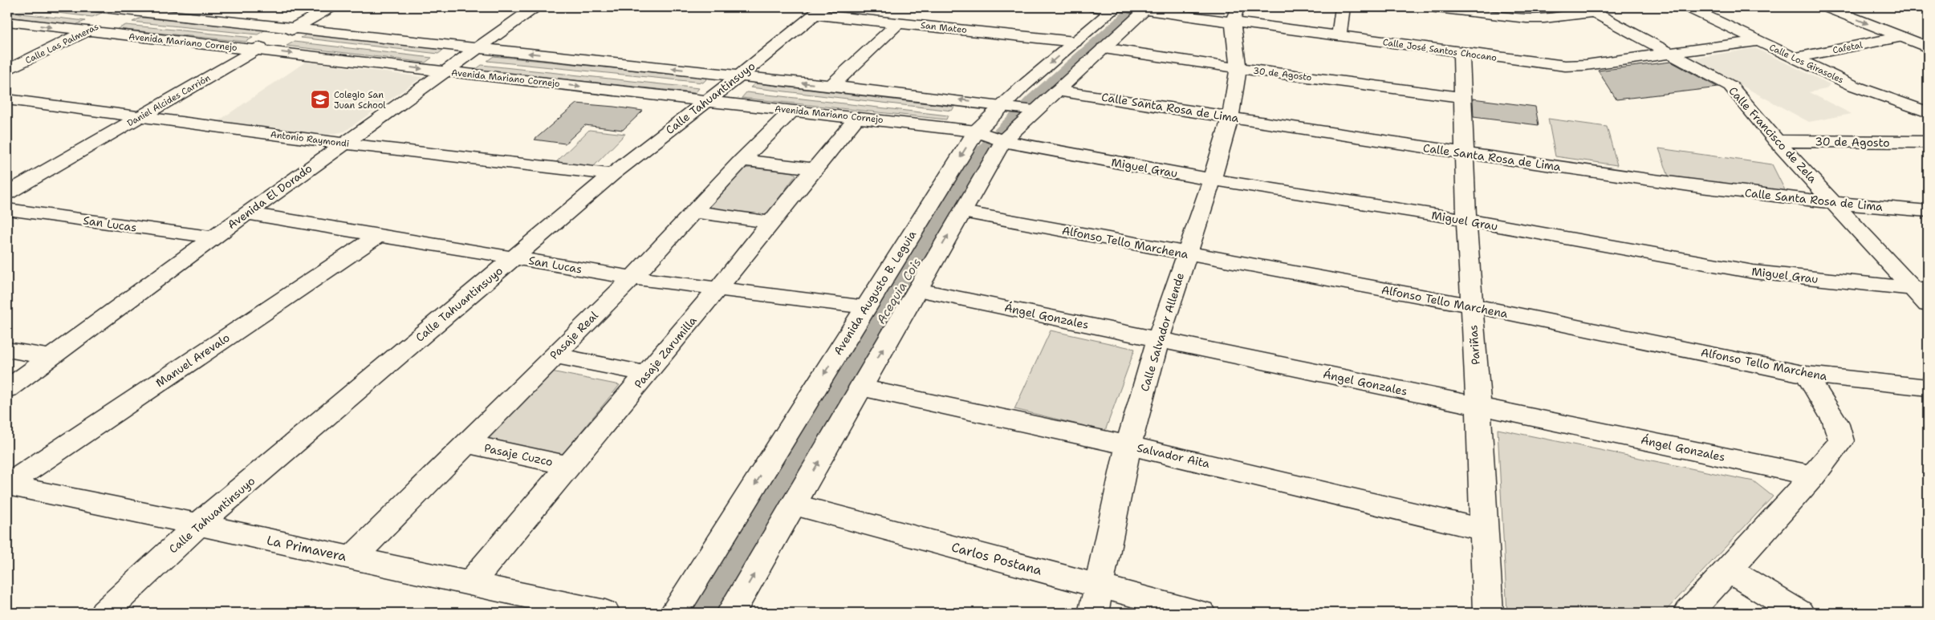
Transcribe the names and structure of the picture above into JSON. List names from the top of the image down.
{
  "streets": {
    "street": [
      "San Mateo",
      "Avenida Mariano Cornejo",
      "Calle Las Palmeras",
      "Cafetal",
      "Calle José Santos Chocano",
      "Calle Los Girasoles",
      "30 de Agosto",
      "Calle Tahuantinsuyo",
      "Daniel Alcides Carrión",
      "Calle Santa Rosa de Lima",
      "Calle Francisco de Zela",
      "Antonio Raymondi",
      "Miguel Grau",
      "Avenida El Dorado",
      "San Lucas",
      "Alfonso Tello Marchena",
      "Avenida Augusto B. Leguia",
      "Ángel Gonzales",
      "Calle Salvador Allende",
      "Pasaje Real",
      "Pariñas",
      "Pasaje Zarumilla",
      "Manuel Arevalo",
      "Pasaje Cuzco",
      "Salvador Aita",
      "La Primavera",
      "Carlos Postana"
    ]
  },
  "crossings": [
    ["San Mateo", "Calle Tahuantinsuyo"],
    ["San Mateo", "Avenida Augusto B. Leguia"],
    ["Avenida Mariano Cornejo", "Calle Las Palmeras"],
    ["Avenida Mariano Cornejo", "Calle Tahuantinsuyo"],
    ["Avenida Mariano Cornejo", "Daniel Alcides Carrión"],
    ["Avenida Mariano Cornejo", "Miguel Grau"],
    ["Avenida Mariano Cornejo", "Avenida El Dorado"],
    ["Avenida Mariano Cornejo", "Avenida Augusto B. Leguia"],
    ["Avenida Mariano Cornejo", "Pasaje Real"],
    ["Avenida Mariano Cornejo", "Pasaje Zarumilla"],
    ["Cafetal", "Calle Los Girasoles"],
    ["Calle José Santos Chocano", "Calle Los Girasoles"],
    ["Calle José Santos Chocano", "Calle Francisco de Zela"],
    ["Calle José Santos Chocano", "Avenida Augusto B. Leguia"],
    ["Calle José Santos Chocano", "Calle Salvador Allende"],
    ["Calle José Santos Chocano", "Pariñas"],
    ["30 de Agosto", "Calle Francisco de Zela"],
    ["30 de Agosto", "Calle Salvador Allende"],
    ["30 de Agosto", "Pariñas"],
    ["Calle Tahuantinsuyo", "Antonio Raymondi"],
    ["Calle Tahuantinsuyo", "San Lucas"],
    ["Calle Tahuantinsuyo", "La Primavera"],
    ["Daniel Alcides Carrión", "Antonio Raymondi"],
    ["Calle Santa Rosa de Lima", "Calle Francisco de Zela"],
    ["Calle Santa Rosa de Lima", "Calle Salvador Allende"],
    ["Calle Santa Rosa de Lima", "Pariñas"],
    ["Calle Francisco de Zela", "Miguel Grau"],
    ["Antonio Raymondi", "Avenida El Dorado"],
    ["Miguel Grau", "Calle Salvador Allende"],
    ["Miguel Grau", "Pariñas"],
    ["Avenida El Dorado", "San Lucas"],
    ["San Lucas", "Avenida Augusto B. Leguia"],
    ["San Lucas", "Pasaje Real"],
    ["San Lucas", "Pasaje Zarumilla"],
    ["San Lucas", "Manuel Arevalo"],
    ["Alfonso Tello Marchena", "Calle Salvador Allende"],
    ["Alfonso Tello Marchena", "Pariñas"],
    ["Ángel Gonzales", "Calle Salvador Allende"],
    ["Ángel Gonzales", "Pariñas"],
    ["Calle Salvador Allende", "Salvador Aita"],
    ["Calle Salvador Allende", "Carlos Postana"],
    ["Pasaje Real", "Pasaje Cuzco"],
    ["Pasaje Real", "La Primavera"],
    ["Pariñas", "Salvador Aita"],
    ["Pasaje Zarumilla", "Pasaje Cuzco"],
    ["Pasaje Zarumilla", "La Primavera"],
    ["Manuel Arevalo", "La Primavera"]
  ],
  "water": ["Acequia Cois"],
  "places": {
    "school or university": ["Colegio San Juan School"]
  }
}
